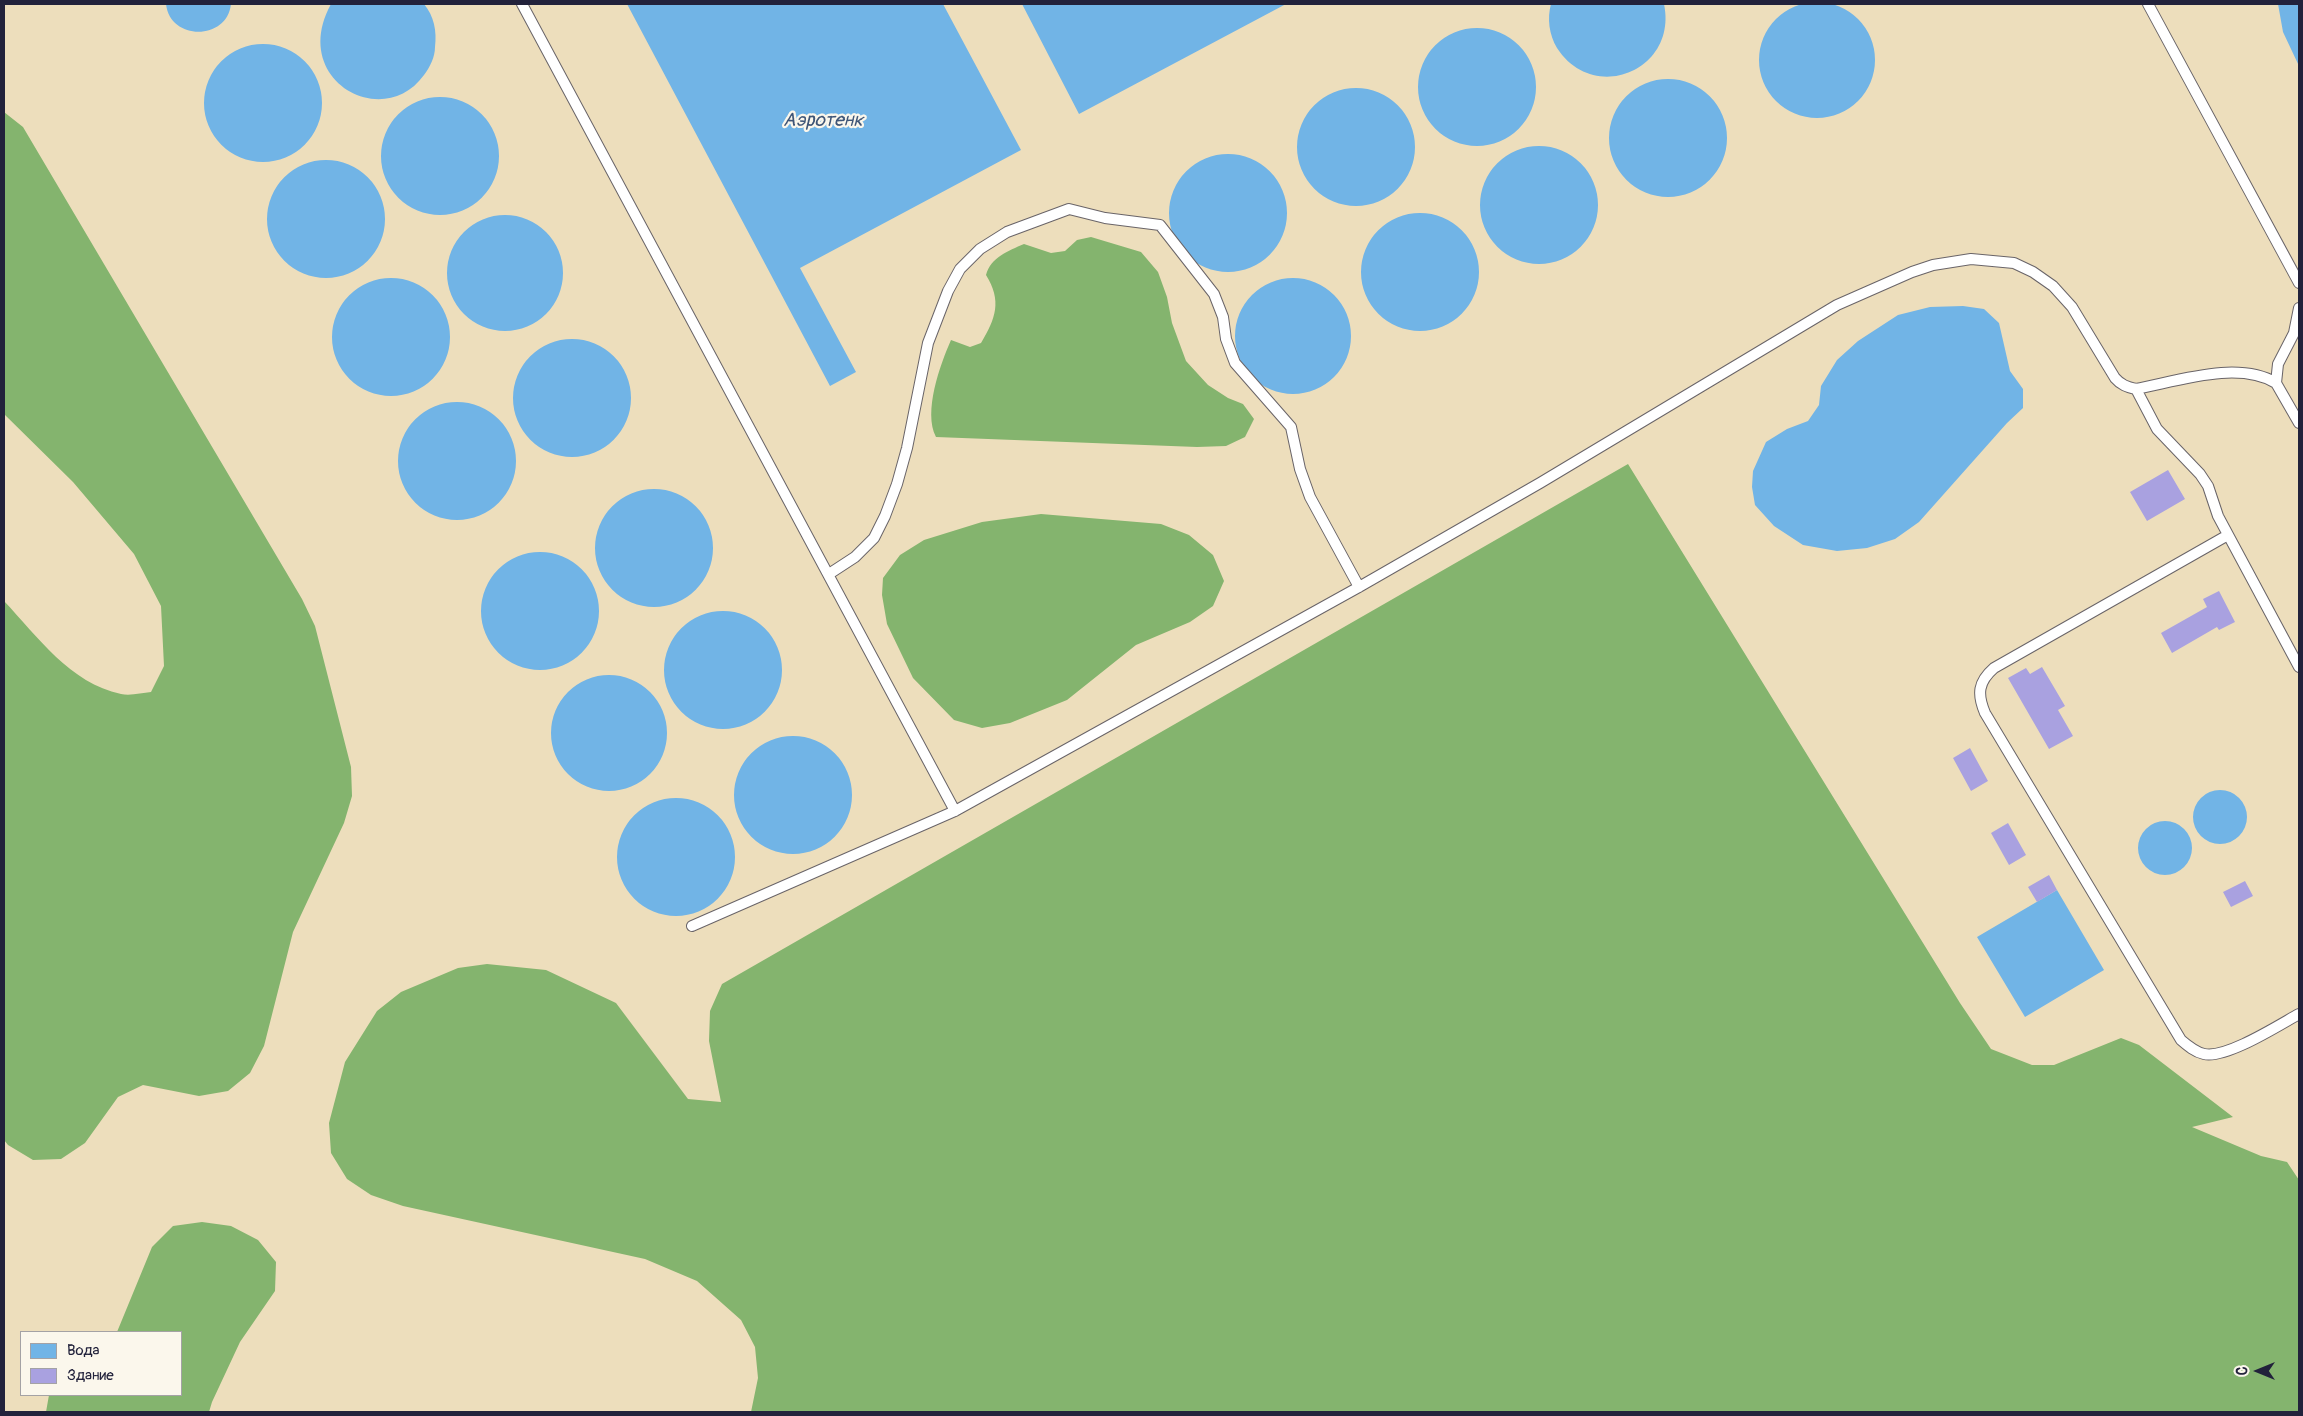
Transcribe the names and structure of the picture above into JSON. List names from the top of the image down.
{
  "water": ["Аэротенк"],
  "legend": ["Вода", "Здание"],
  "north": "left"
}
